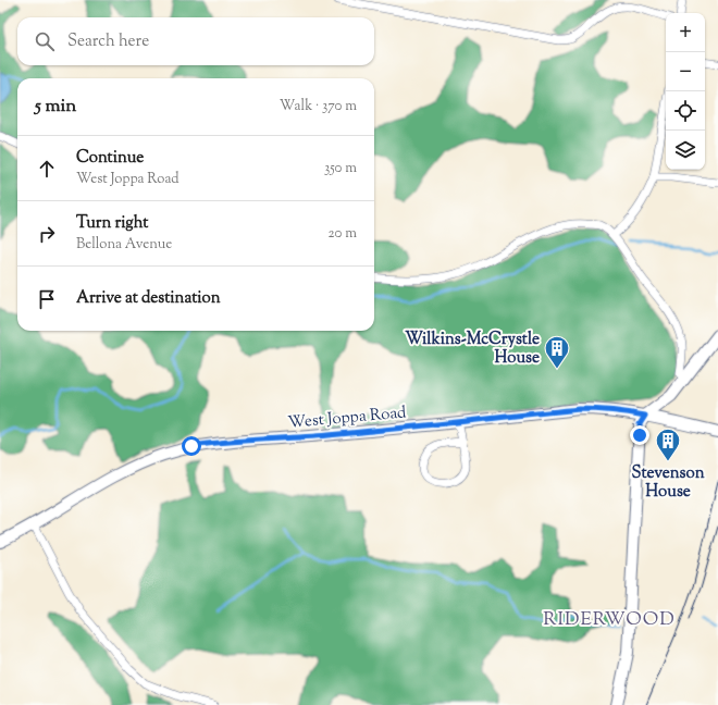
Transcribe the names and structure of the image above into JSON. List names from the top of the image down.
{
  "streets": {
    "street": ["West Joppa Road"]
  },
  "districts": ["RIDERWOOD"],
  "places": {
    "building": ["Wilkins-McCrystle House", "Stevenson House"]
  },
  "page": {
    "map_buttons": ["+", "−"],
    "search": "Search here",
    "heading": ["5 min", "Walk · 370 m"],
    "list": [
      ["Continue", "West Joppa Road", "350 m"],
      ["Turn right", "Bellona Avenue", "20 m"],
      "Arrive at destination"
    ]
  }
}
